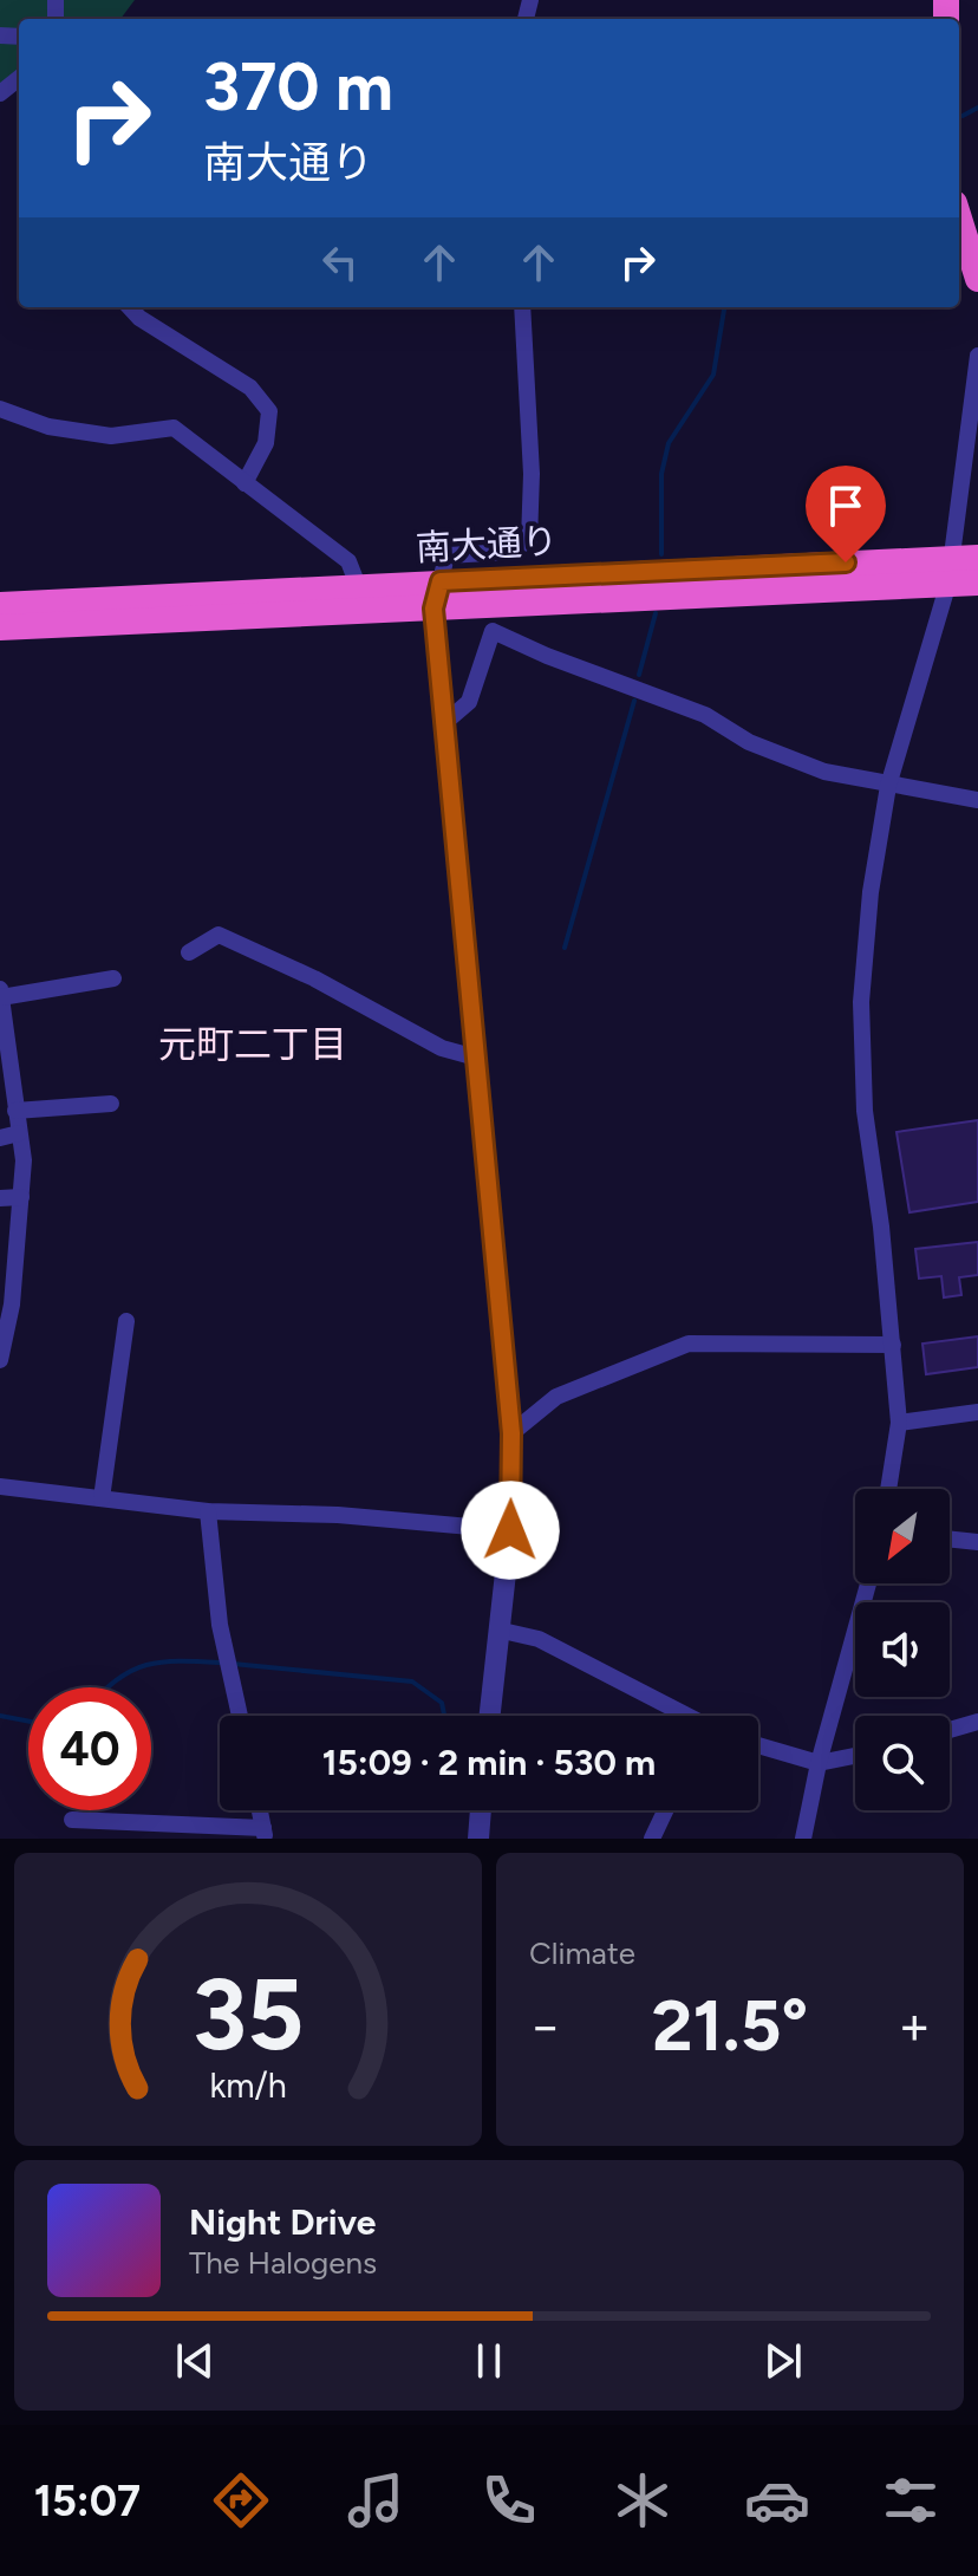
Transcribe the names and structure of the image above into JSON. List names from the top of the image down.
{
  "streets": {
    "highway": ["南大通り"]
  },
  "districts": ["元町二丁目"],
  "north": "bottom left",
  "page": {
    "turn": ["370 m", "南大通り"],
    "limit": "40",
    "trip": "15:09 · 2 min · 530 m",
    "tile": "Climate",
    "heat": ["−", "21.5°", "+"],
    "song": ["Night Drive", "The Halogens"],
    "tabs": "15:07",
    "gauge": ["35", "km/h"]
  }
}
